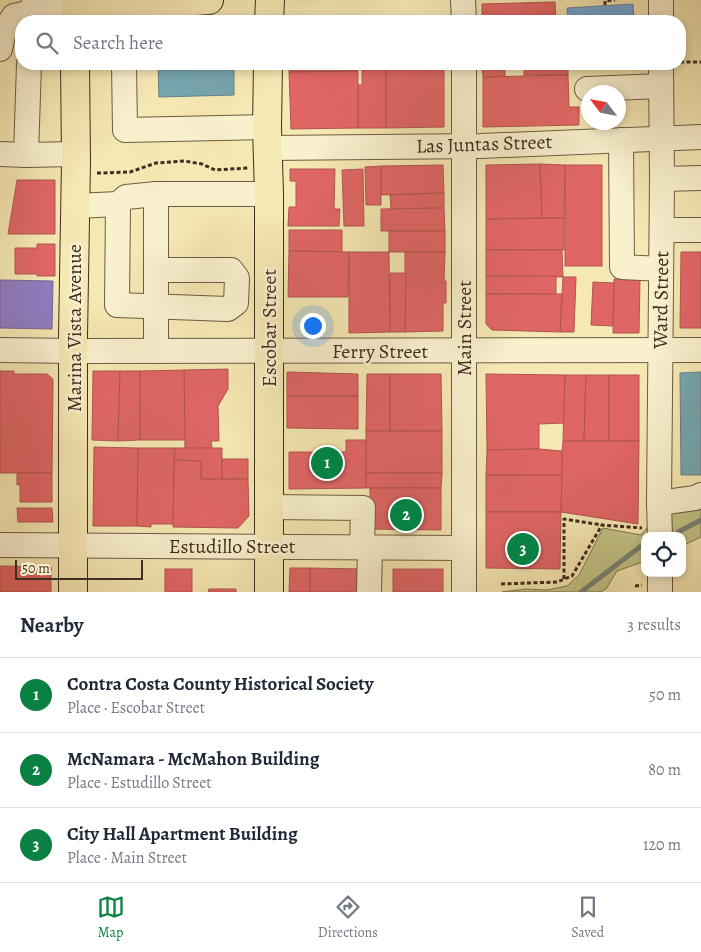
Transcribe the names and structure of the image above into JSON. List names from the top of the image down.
{
  "streets": {
    "main road": ["Marina Vista Avenue", "Escobar Street"],
    "street": [
      "Las Juntas Street",
      "Ward Street",
      "Main Street",
      "Ferry Street",
      "Estudillo Street"
    ]
  },
  "crossings": [
    ["Las Juntas Street", "Ward Street"],
    ["Las Juntas Street", "Escobar Street"],
    ["Las Juntas Street", "Main Street"],
    ["Ward Street", "Ferry Street"],
    ["Marina Vista Avenue", "Ferry Street"],
    ["Marina Vista Avenue", "Estudillo Street"],
    ["Escobar Street", "Ferry Street"],
    ["Escobar Street", "Estudillo Street"],
    ["Main Street", "Ferry Street"],
    ["Main Street", "Estudillo Street"]
  ],
  "scale_bar": "50 m",
  "north": "top left",
  "page": {
    "search": "Search here",
    "pins": ["1", "2", "3"],
    "scale": "50 m",
    "heading": ["Nearby", "3 results"],
    "list": [
      {
        "mark": "1",
        "name": "Contra Costa County Historical Society",
        "note": "Place · Escobar Street",
        "value": "50 m"
      },
      {
        "mark": "2",
        "name": "McNamara - McMahon Building",
        "note": "Place · Estudillo Street",
        "value": "80 m"
      },
      {
        "mark": "3",
        "name": "City Hall Apartment Building",
        "note": "Place · Main Street",
        "value": "120 m"
      }
    ],
    "nav": ["Map", "Directions", "Saved"]
  }
}
